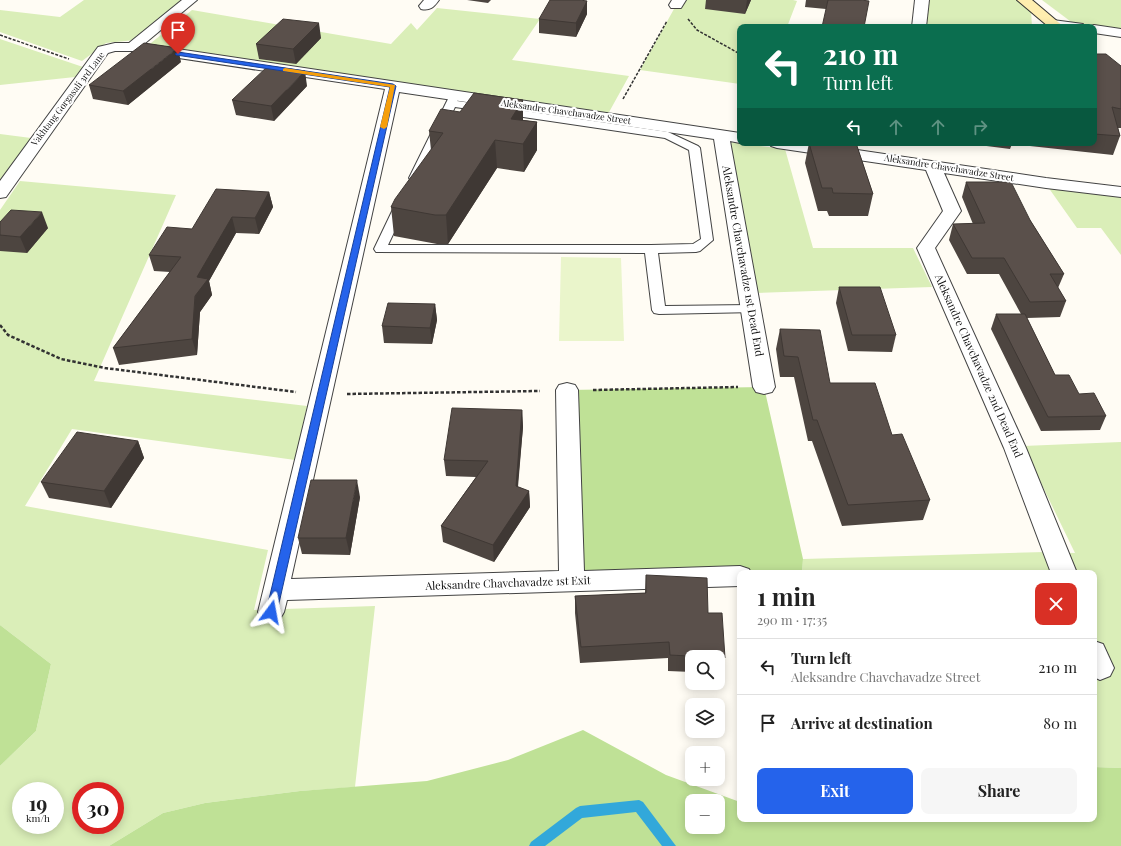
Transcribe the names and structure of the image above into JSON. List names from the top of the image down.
{
  "streets": {
    "street": [
      "Vakhtang Gorgasali 3rd Lane",
      "Aleksandre Chavchavadze Street",
      "Aleksandre Chavchavadze 1st Dead End",
      "Aleksandre Chavchavadze 2nd Dead End",
      "Aleksandre Chavchavadze 1st Exit"
    ]
  },
  "crossings": [
    ["Vakhtang Gorgasali 3rd Lane", "Aleksandre Chavchavadze Street"],
    ["Aleksandre Chavchavadze Street", "Aleksandre Chavchavadze 1st Dead End"],
    ["Aleksandre Chavchavadze Street", "Aleksandre Chavchavadze 2nd Dead End"],
    ["Aleksandre Chavchavadze Street", "Aleksandre Chavchavadze 1st Exit"]
  ],
  "page": {
    "turn": ["210 m", "Turn left"],
    "heading": ["1 min", "290 m · 17:35"],
    "list": [
      {
        "name": "Turn left",
        "note": "Aleksandre Chavchavadze Street",
        "value": "210 m"
      },
      {
        "name": "Arrive at destination",
        "value": "80 m"
      }
    ],
    "map_buttons": ["+", "−"],
    "buttons": ["Exit", "Share"],
    "speed": "19 km/h",
    "limit": "30"
  }
}
